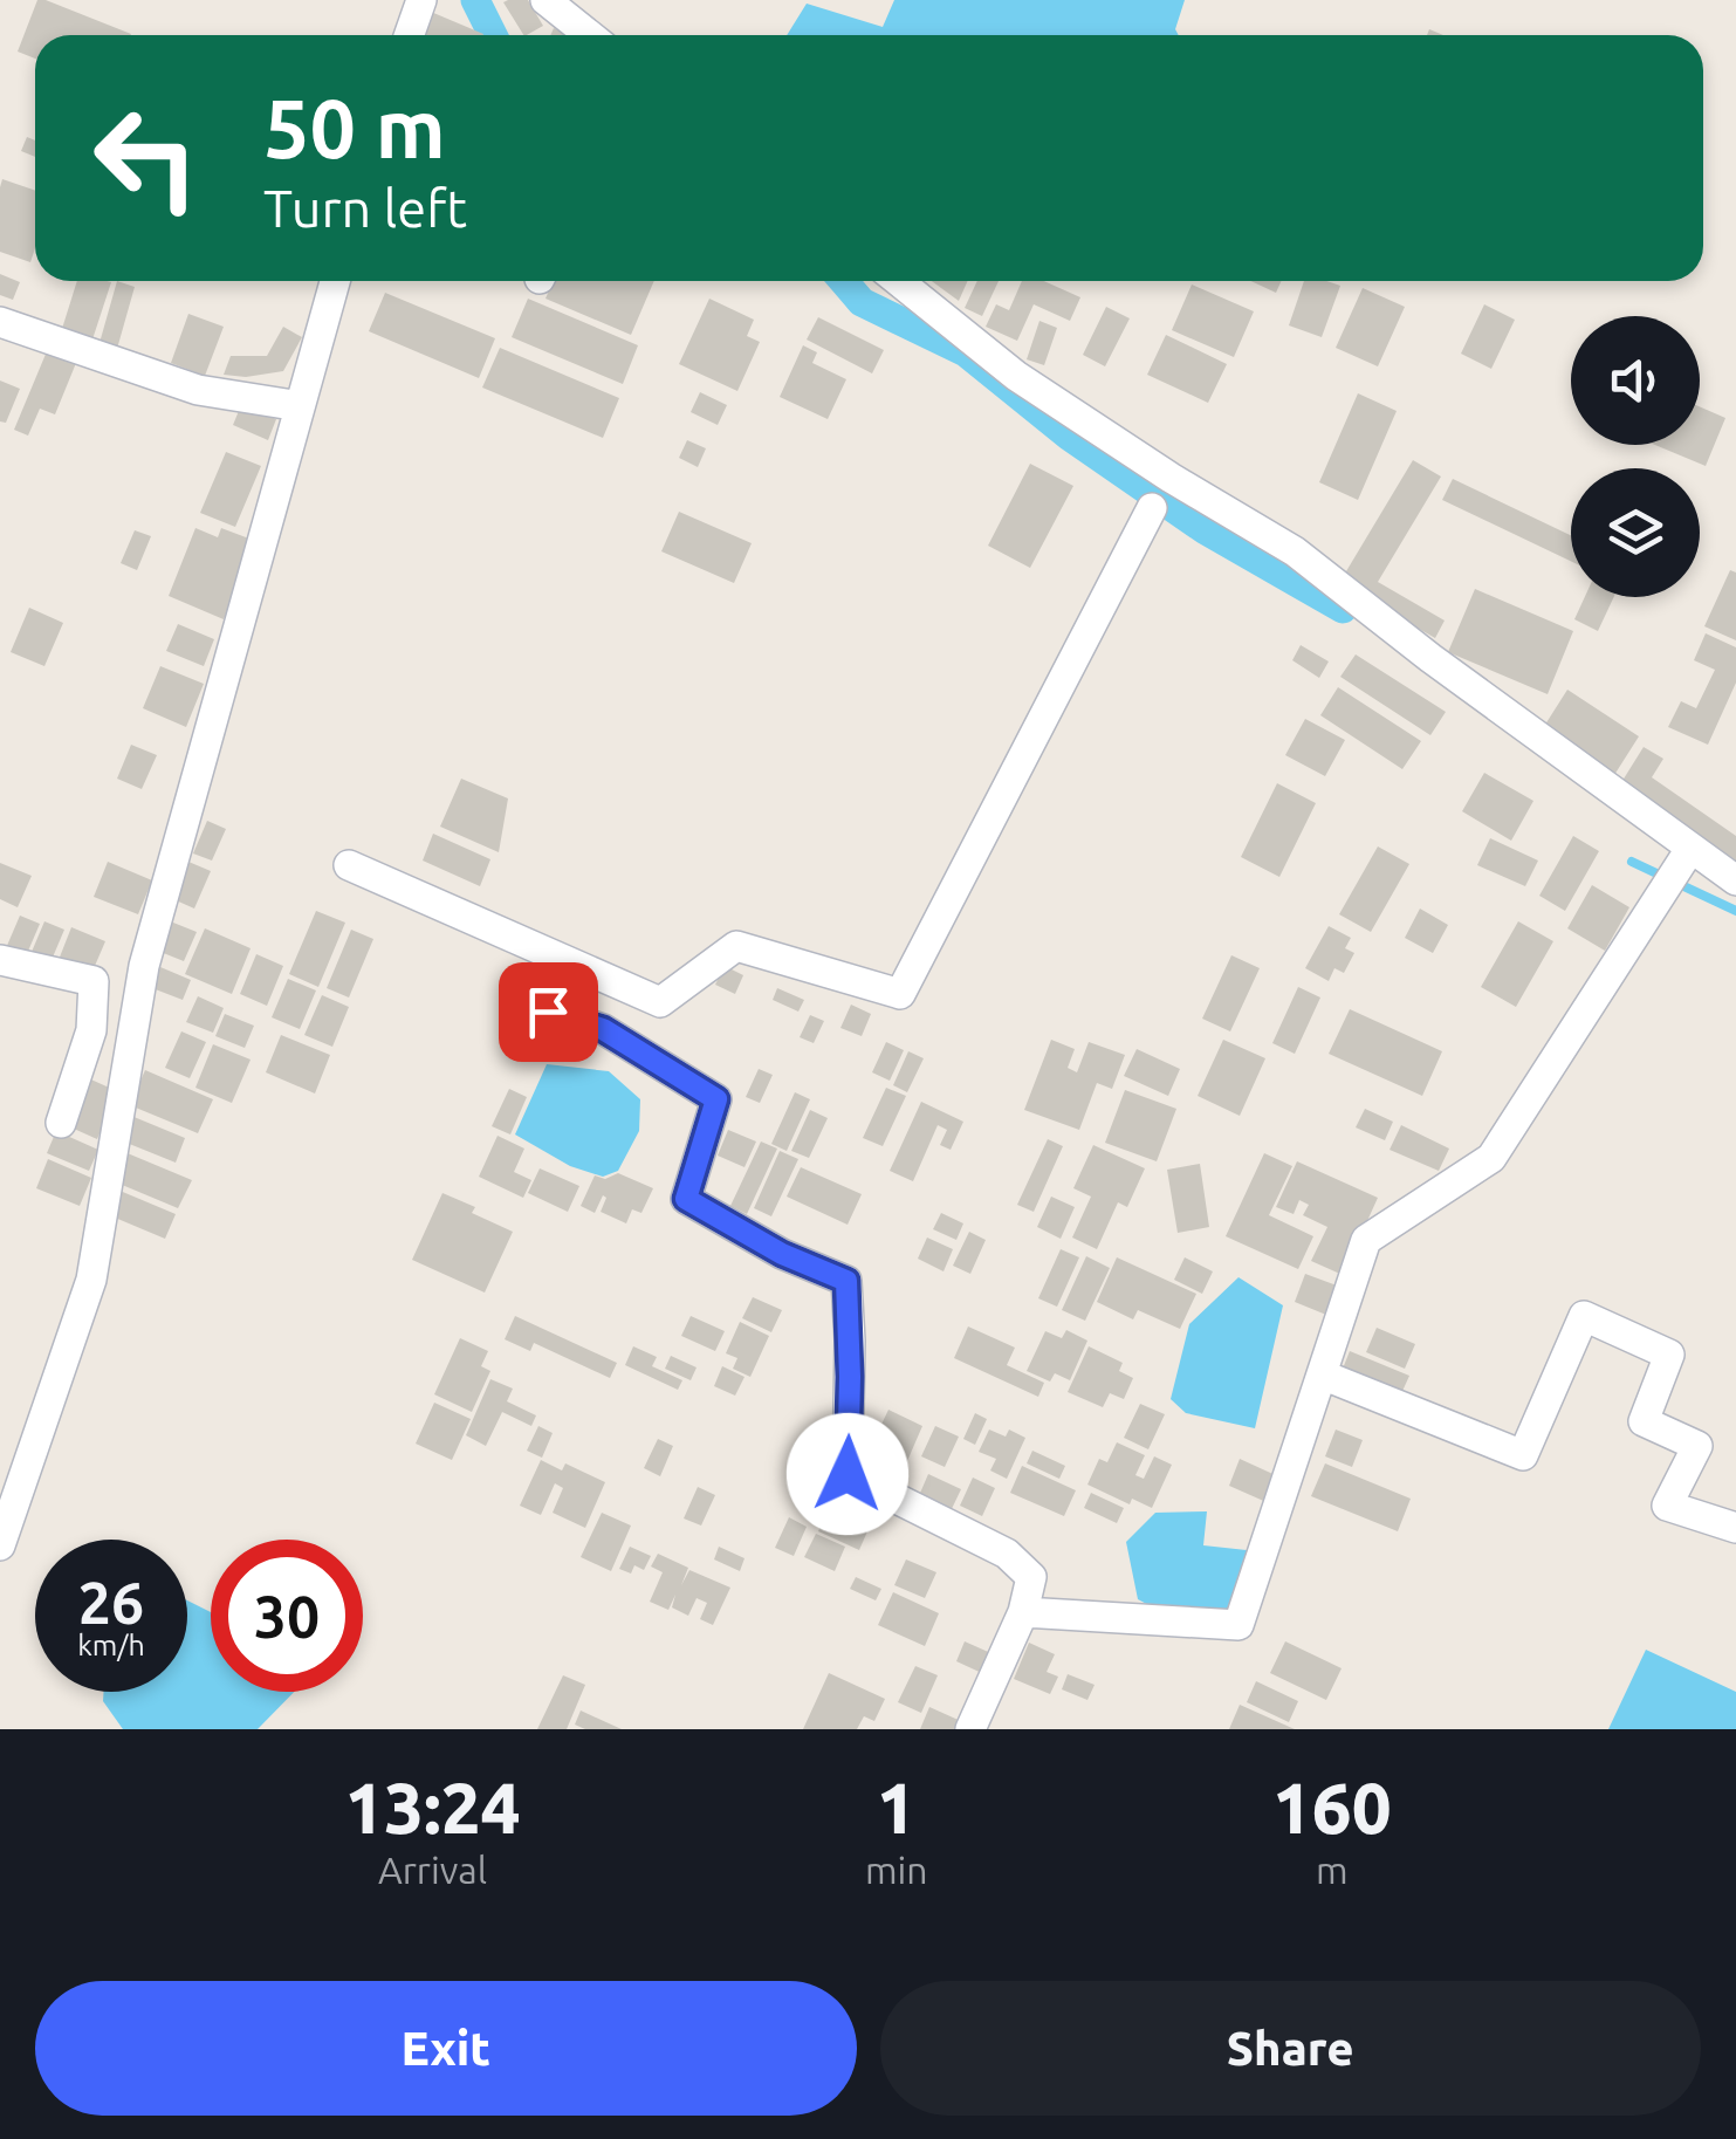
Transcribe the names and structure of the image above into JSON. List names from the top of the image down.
{
  "page": {
    "turn": ["50 m", "Turn left"],
    "speed": "26 km/h",
    "limit": "30",
    "eta": [
      "13:24",
      "Arrival",
      "1",
      "min",
      "160",
      "m"
    ],
    "buttons": ["Exit", "Share"]
  }
}
